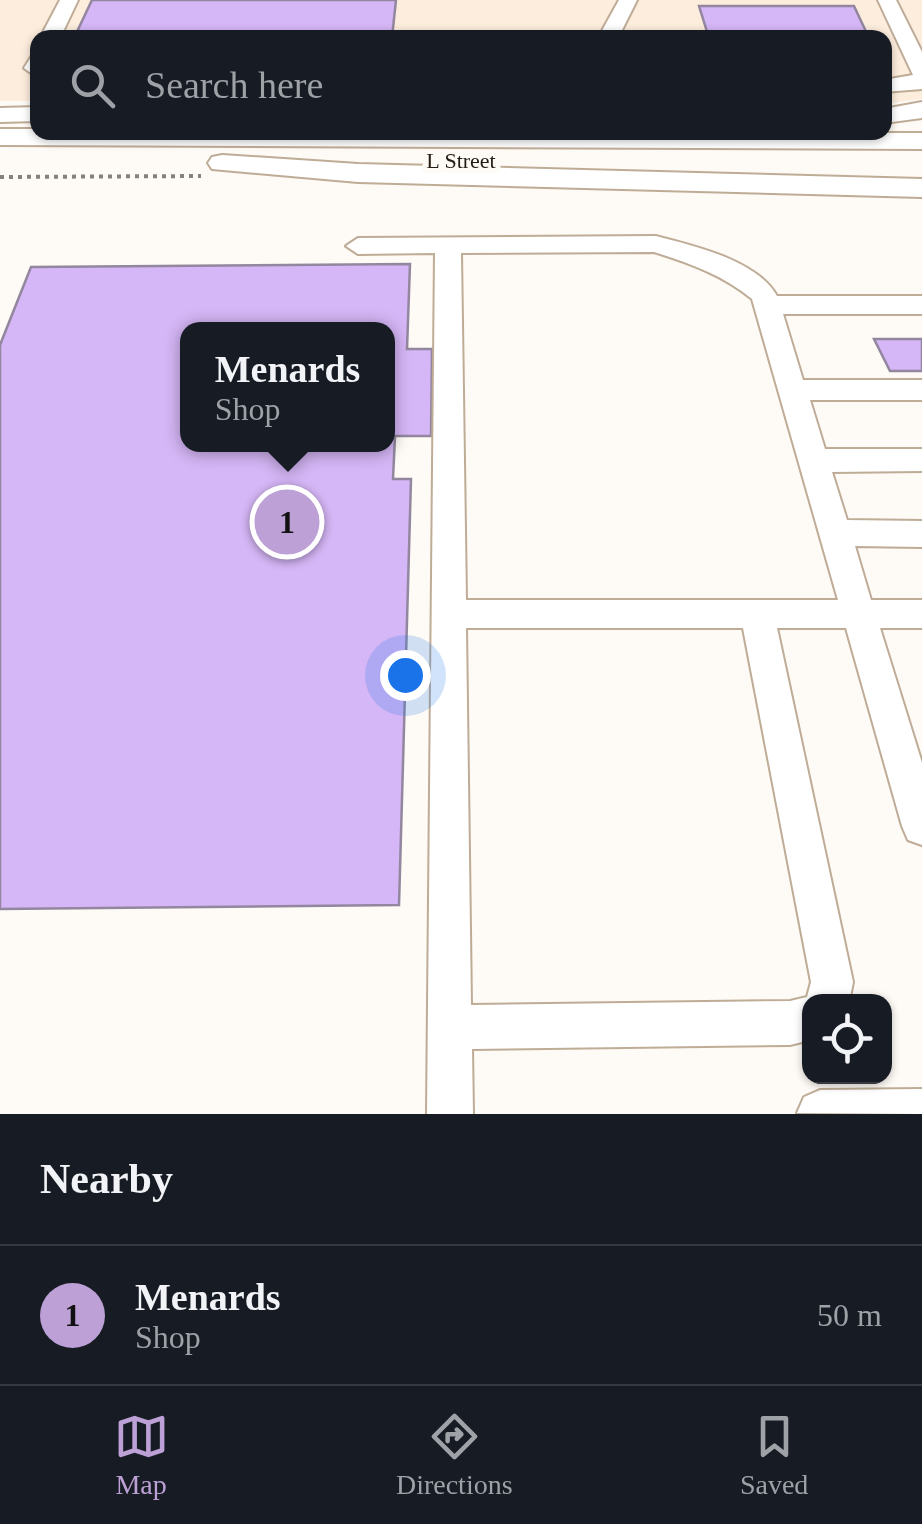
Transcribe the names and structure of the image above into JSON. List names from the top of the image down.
{
  "streets": {
    "main road": ["L Street"]
  },
  "page": {
    "search": "Search here",
    "popup": ["Menards", "Shop"],
    "pins": "1",
    "heading": "Nearby",
    "list": [
      {
        "mark": "1",
        "name": "Menards",
        "note": "Shop",
        "value": "50 m"
      }
    ],
    "nav": ["Map", "Directions", "Saved"]
  }
}
